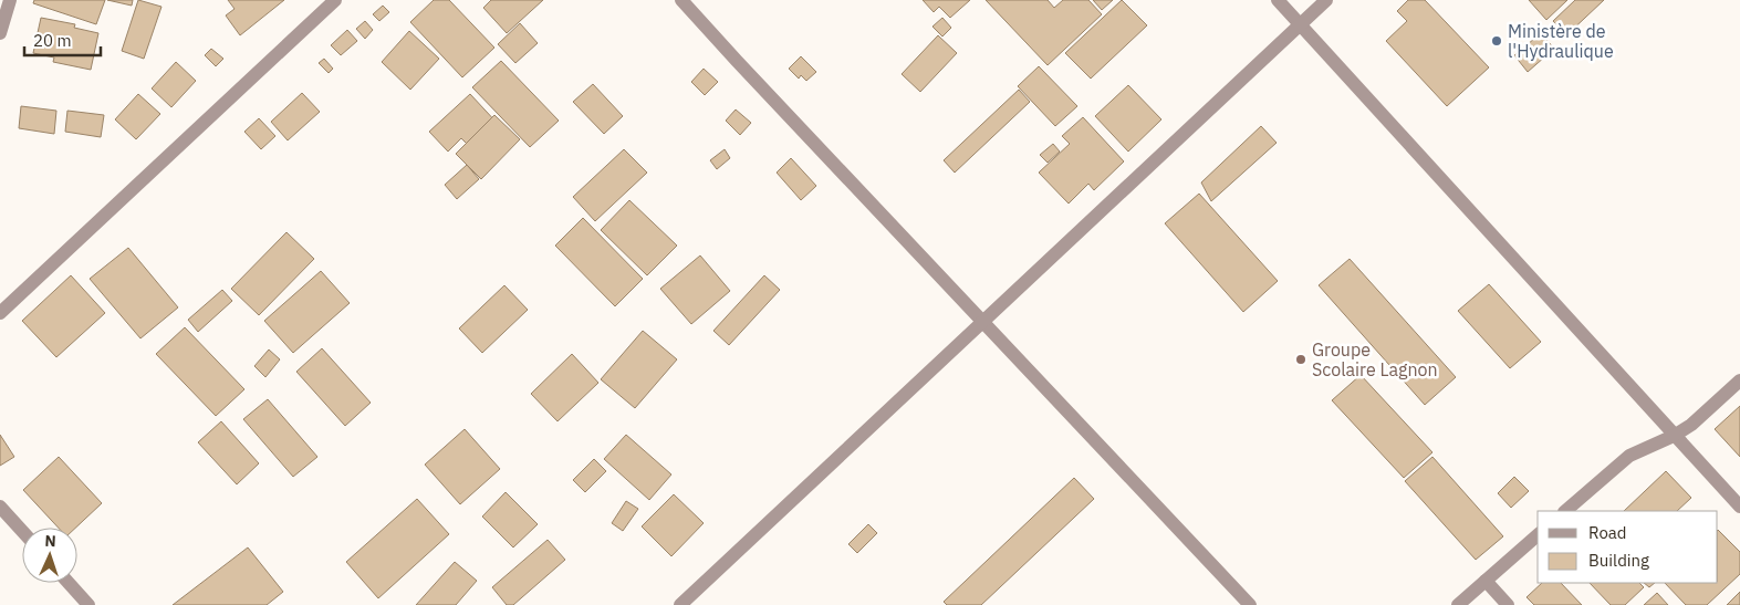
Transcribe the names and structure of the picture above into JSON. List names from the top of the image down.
{
  "places": ["Ministère de l'Hydraulique", "Groupe Scolaire Lagnon"],
  "legend": ["Road", "Building"],
  "scale_bar": "20 m",
  "north": "top"
}
